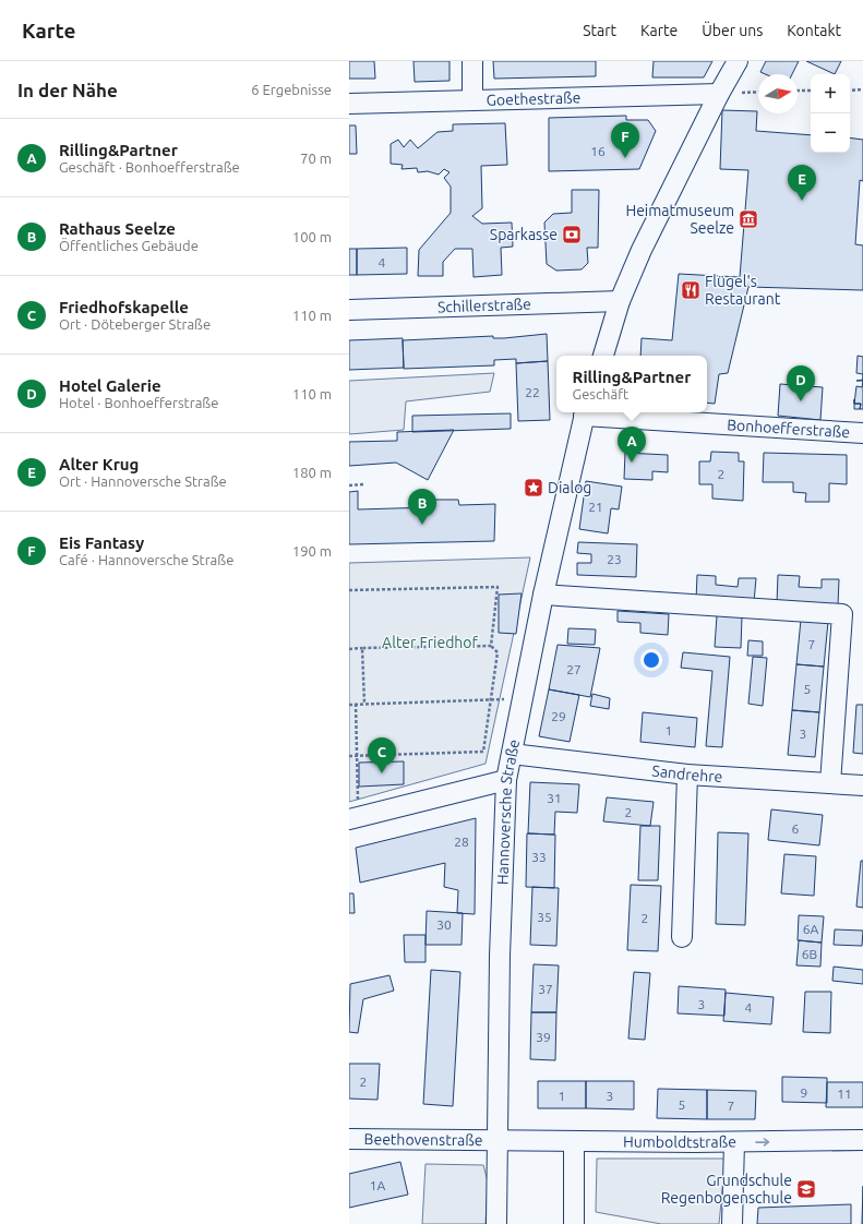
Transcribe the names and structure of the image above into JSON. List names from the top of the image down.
{
  "streets": {
    "street": [
      "Goethestraße",
      "Schillerstraße",
      "Bonhoefferstraße",
      "Sandrehre",
      "Hannoversche Straße",
      "Beethovenstraße",
      "Humboldtstraße"
    ]
  },
  "crossings": [
    ["Bonhoefferstraße", "Hannoversche Straße"],
    ["Sandrehre", "Hannoversche Straße"],
    ["Hannoversche Straße", "Beethovenstraße"],
    ["Hannoversche Straße", "Humboldtstraße"],
    ["Beethovenstraße", "Humboldtstraße"]
  ],
  "one_way": ["Humboldtstraße"],
  "parks": ["Alter Friedhof"],
  "places": {
    "museum": ["Heimatmuseum Seelze"],
    "bank": ["Sparkasse"],
    "restaurant": ["Flügel's Restaurant"],
    "place": ["Dialog"],
    "school or university": ["Grundschule Regenbogenschule"]
  },
  "house_numbers": [
    "16",
    "4",
    "22",
    "2",
    "21",
    "23",
    "7",
    "27",
    "5",
    "29",
    "1",
    "3",
    "31",
    "2",
    "6",
    "28",
    "33",
    "35",
    "2",
    "30",
    "6A",
    "6B",
    "37",
    "3",
    "4",
    "39",
    "2",
    "9",
    "11",
    "1",
    "3",
    "5",
    "7",
    "1A"
  ],
  "north": "right",
  "page": {
    "header": "Karte",
    "nav": [
      "Start",
      "Karte",
      "Über uns",
      "Kontakt"
    ],
    "heading": ["In der Nähe", "6 Ergebnisse"],
    "map_buttons": ["+", "−"],
    "list": [
      {
        "mark": "A",
        "name": "Rilling&Partner",
        "note": "Geschäft · Bonhoefferstraße",
        "value": "70 m"
      },
      {
        "mark": "B",
        "name": "Rathaus Seelze",
        "note": "Öffentliches Gebäude",
        "value": "100 m"
      },
      {
        "mark": "C",
        "name": "Friedhofskapelle",
        "note": "Ort · Döteberger Straße",
        "value": "110 m"
      },
      {
        "mark": "D",
        "name": "Hotel Galerie",
        "note": "Hotel · Bonhoefferstraße",
        "value": "110 m"
      },
      {
        "mark": "E",
        "name": "Alter Krug",
        "note": "Ort · Hannoversche Straße",
        "value": "180 m"
      },
      {
        "mark": "F",
        "name": "Eis Fantasy",
        "note": "Café · Hannoversche Straße",
        "value": "190 m"
      }
    ],
    "pins": [
      "F",
      "E",
      "D",
      "A",
      "B",
      "C"
    ],
    "popup": ["Rilling&Partner", "Geschäft"]
  }
}
